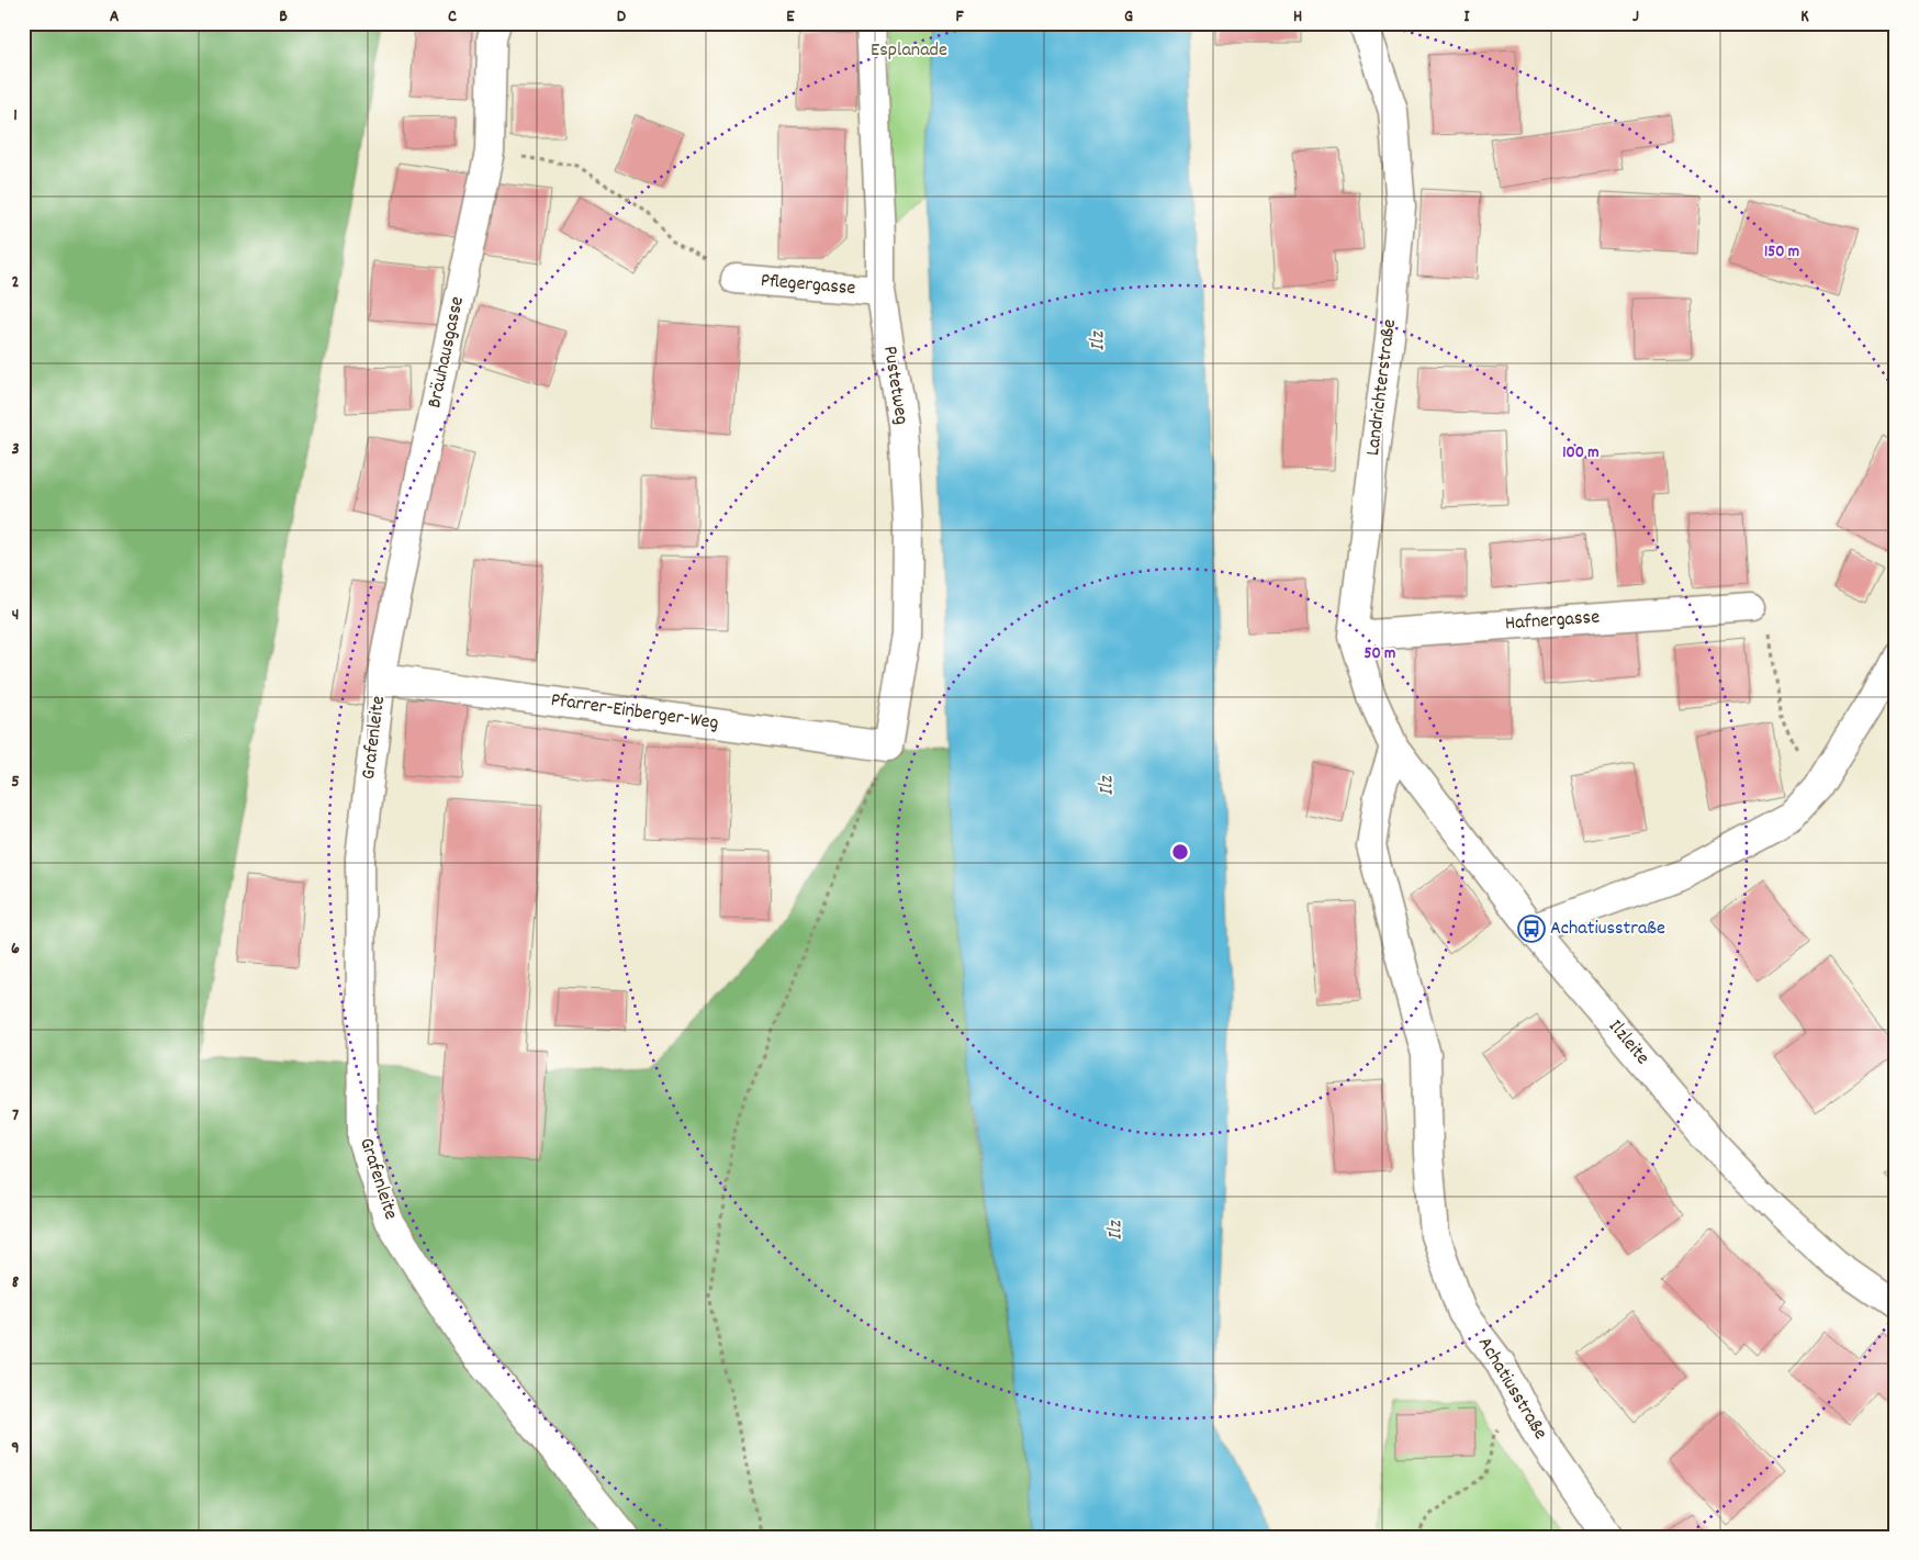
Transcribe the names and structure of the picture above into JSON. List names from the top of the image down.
{
  "streets": {
    "street": [
      "Pflegergasse",
      "Bräuhausgasse",
      "Pustetweg",
      "Landrichterstraße",
      "Hafnergasse",
      "Pfarrer-Einberger-Weg",
      "Grafenleite",
      "Ilzleite",
      "Achatiusstraße"
    ]
  },
  "crossings": [
    ["Pflegergasse", "Pustetweg"],
    ["Bräuhausgasse", "Pfarrer-Einberger-Weg"],
    ["Bräuhausgasse", "Grafenleite"],
    ["Pustetweg", "Pfarrer-Einberger-Weg"],
    ["Landrichterstraße", "Hafnergasse"],
    ["Landrichterstraße", "Ilzleite"],
    ["Landrichterstraße", "Achatiusstraße"],
    ["Pfarrer-Einberger-Weg", "Grafenleite"],
    ["Ilzleite", "Achatiusstraße"]
  ],
  "water": ["Ilz"],
  "parks": ["Esplanade"],
  "places": {
    "bus stop": ["Achatiusstraße"]
  },
  "grid": {
    "columns": [
      "A",
      "B",
      "C",
      "D",
      "E",
      "F",
      "G",
      "H",
      "I",
      "J",
      "K"
    ],
    "rows": [
      "1",
      "2",
      "3",
      "4",
      "5",
      "6",
      "7",
      "8",
      "9"
    ]
  },
  "rings": ["150 m", "100 m", "50 m"]
}
